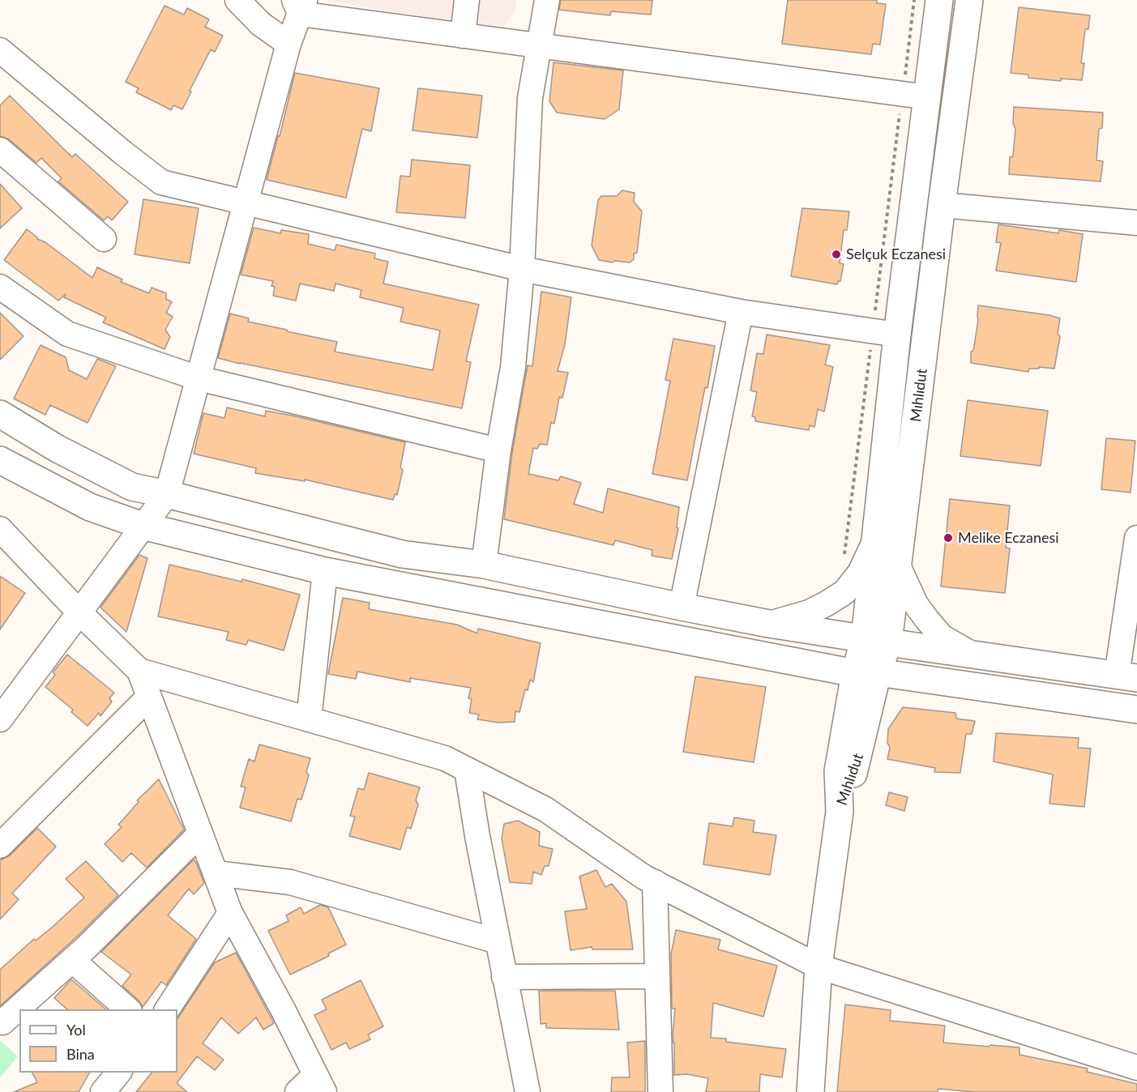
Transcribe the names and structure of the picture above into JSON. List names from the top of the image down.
{
  "streets": {
    "main road": ["Mıhlıdut"]
  },
  "places": ["Selçuk Eczanesi", "Melike Eczanesi"],
  "legend": ["Yol", "Bina"]
}
